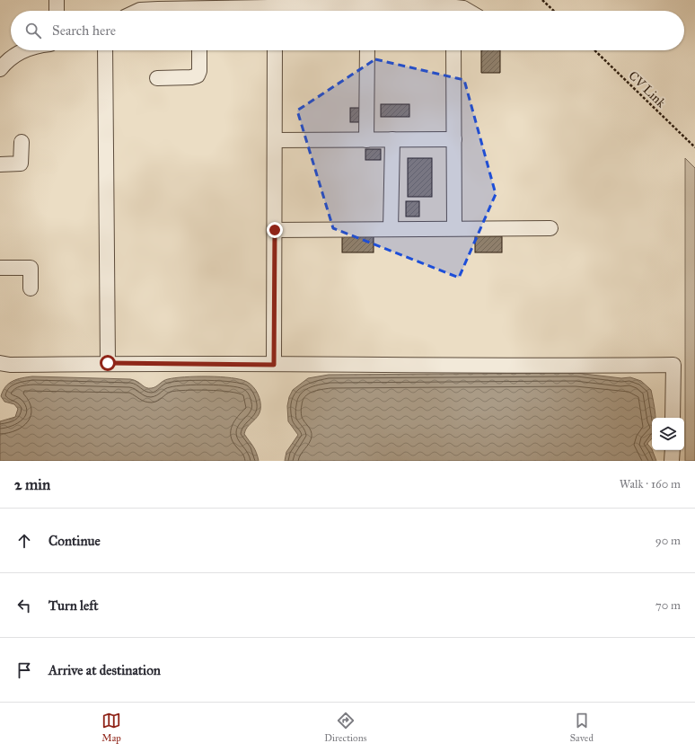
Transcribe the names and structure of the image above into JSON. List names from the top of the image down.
{
  "streets": {
    "path": ["CV Link"]
  },
  "page": {
    "search": "Search here",
    "heading": ["2 min", "Walk · 160 m"],
    "list": [
      ["Continue", "90 m"],
      ["Turn left", "70 m"],
      "Arrive at destination"
    ],
    "nav": ["Map", "Directions", "Saved"]
  }
}
